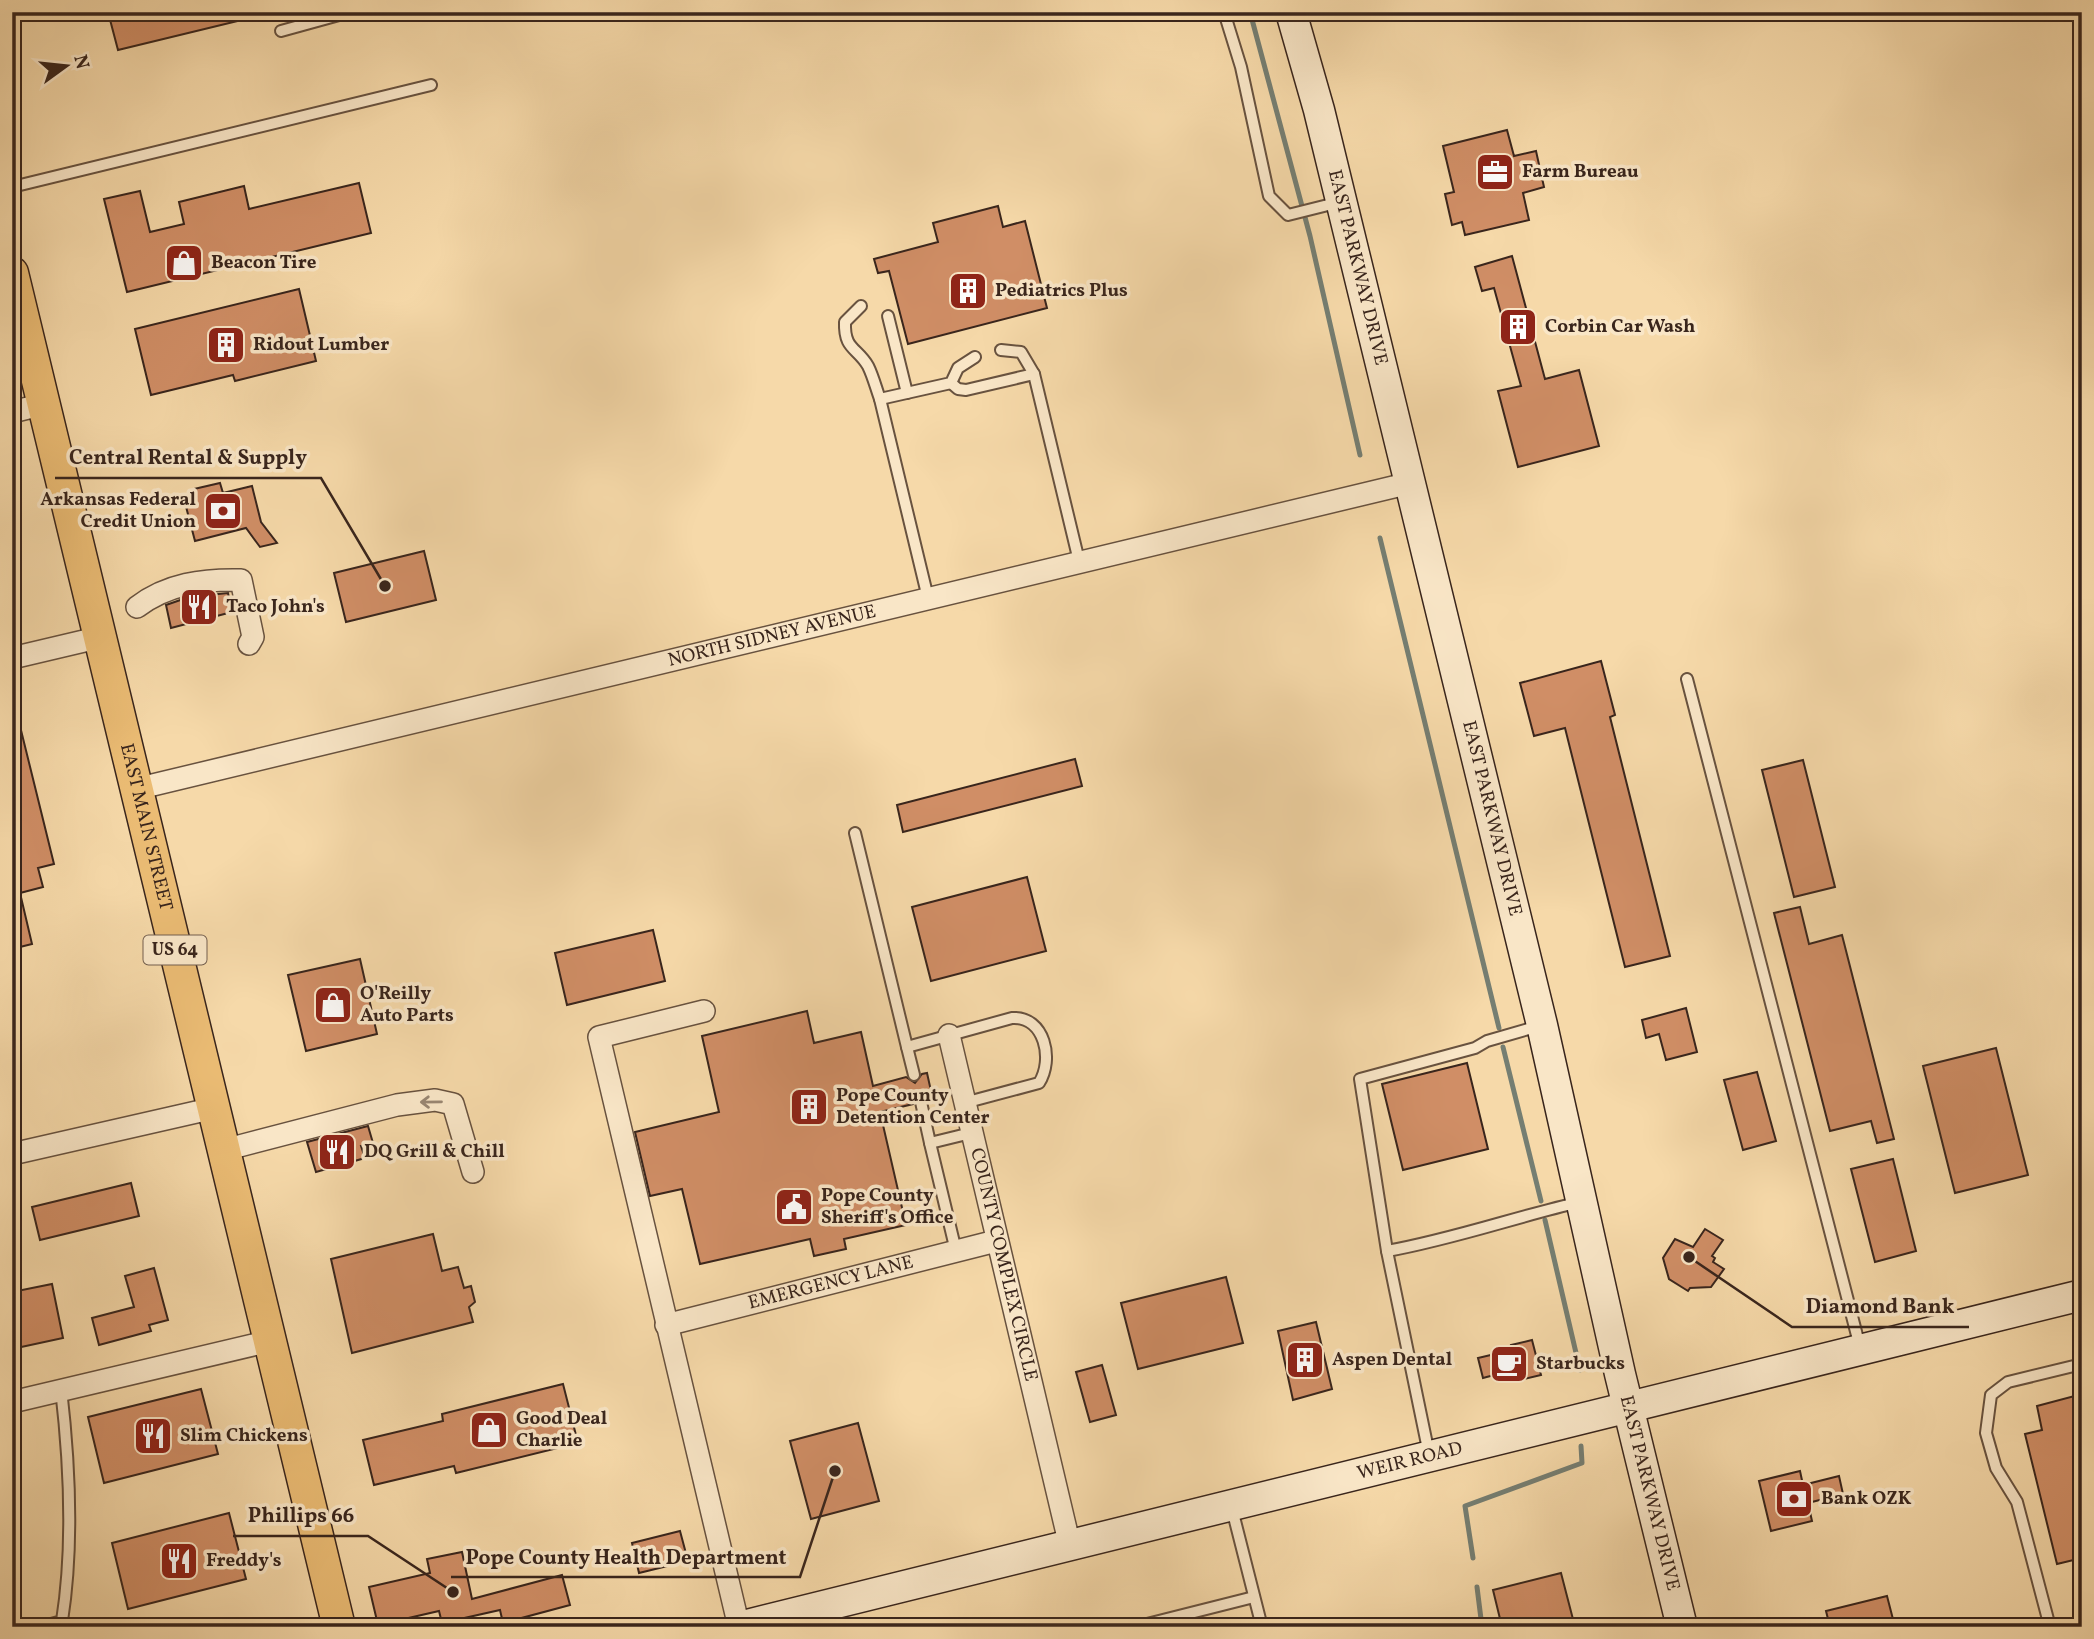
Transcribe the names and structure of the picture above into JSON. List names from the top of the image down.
{
  "streets": {
    "main road": [
      "EAST PARKWAY DRIVE",
      "EAST MAIN STREET",
      "US 64",
      "WEIR ROAD"
    ],
    "street": ["NORTH SIDNEY AVENUE", "COUNTY COMPLEX CIRCLE", "EMERGENCY LANE"]
  },
  "crossings": [
    ["EAST PARKWAY DRIVE", "NORTH SIDNEY AVENUE"],
    ["EAST PARKWAY DRIVE", "WEIR ROAD"],
    ["NORTH SIDNEY AVENUE", "EAST MAIN STREET"],
    ["COUNTY COMPLEX CIRCLE", "EMERGENCY LANE"],
    ["COUNTY COMPLEX CIRCLE", "WEIR ROAD"]
  ],
  "places": {
    "office": ["Farm Bureau"],
    "shop": ["Beacon Tire", "O'Reilly Auto Parts", "Good Deal Charlie"],
    "building": [
      "Pediatrics Plus",
      "Corbin Car Wash",
      "Ridout Lumber",
      "Pope County Detention Center",
      "Aspen Dental"
    ],
    "bank": ["Arkansas Federal Credit Union", "Bank OZK"],
    "other": [
      "Central Rental & Supply",
      "Diamond Bank",
      "Pope County Health Department",
      "Phillips 66"
    ],
    "restaurant": [
      "Taco John's",
      "DQ Grill & Chill",
      "Slim Chickens",
      "Freddy's"
    ],
    "public building": ["Pope County Sheriff's Office"],
    "cafe": ["Starbucks"]
  },
  "north": "right"
}
